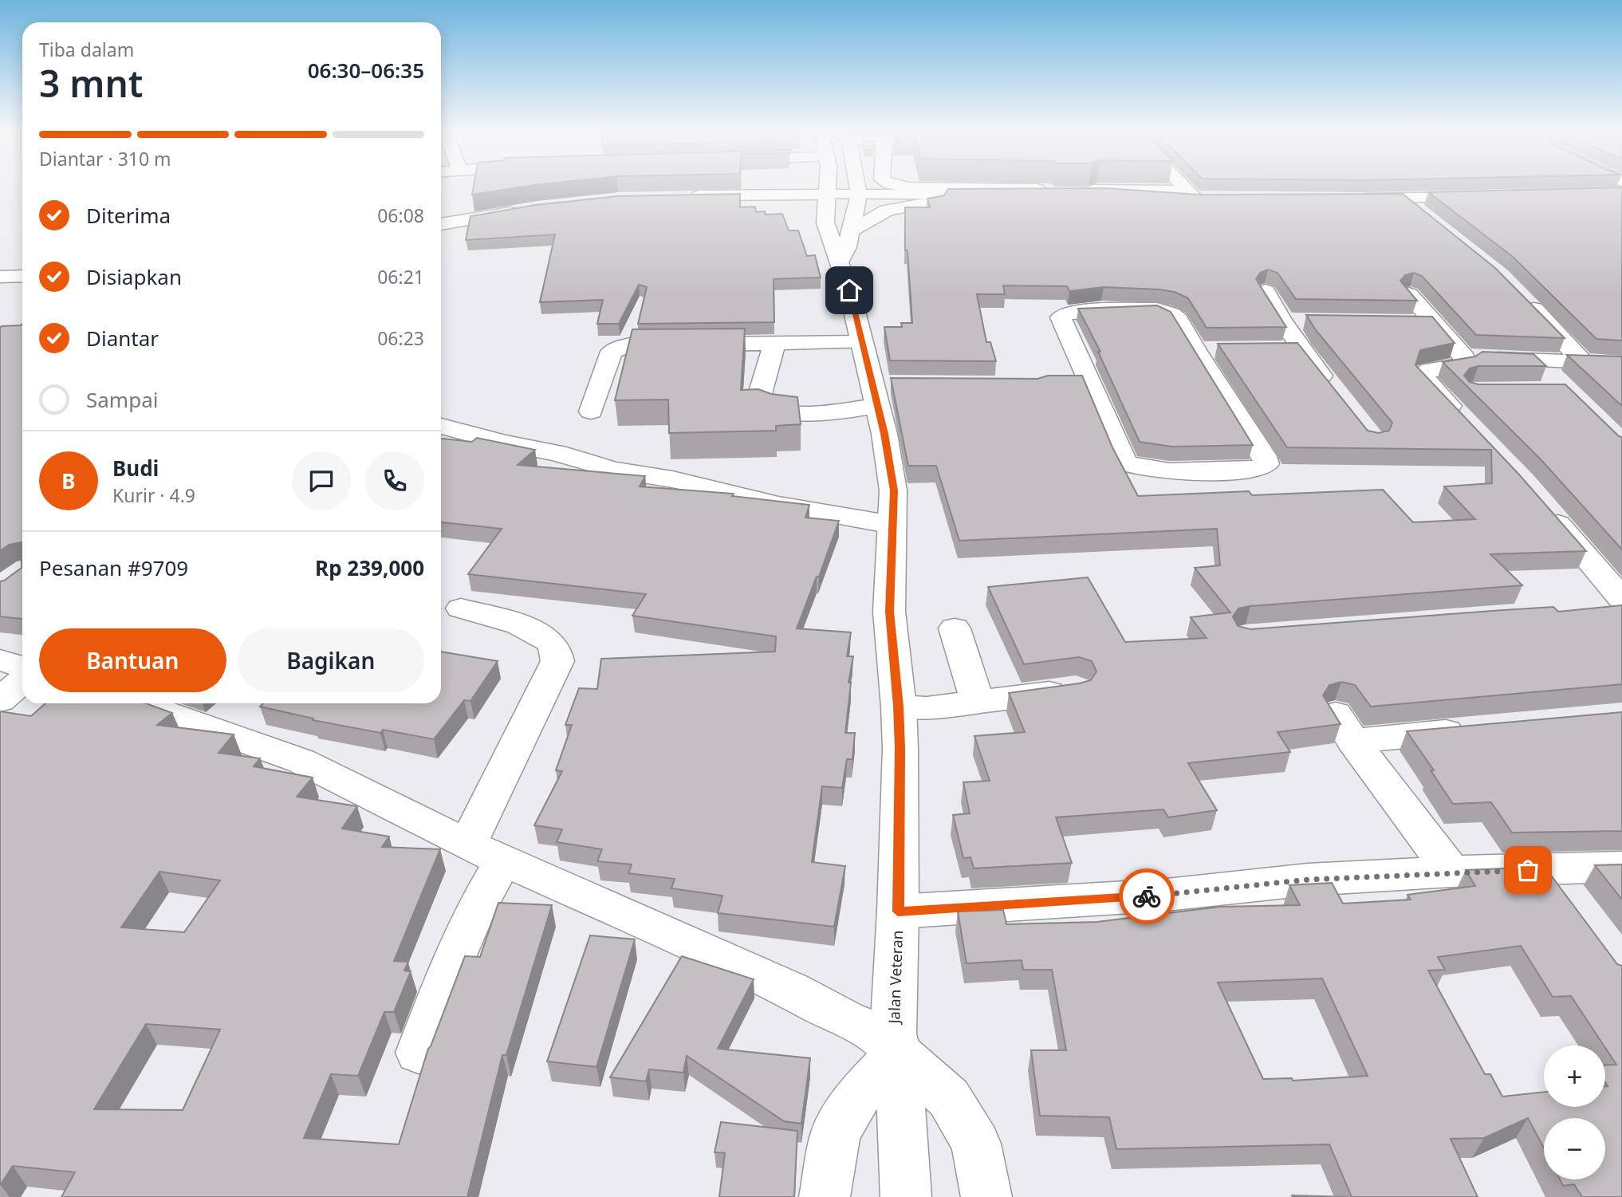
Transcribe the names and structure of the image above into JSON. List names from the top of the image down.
{
  "streets": {
    "main road": ["Jalan Veteran"]
  },
  "page": {
    "heading": ["3 mnt", "Tiba dalam", "06:30–06:35"],
    "panel": [
      "Budi",
      "Kurir · 4.9",
      "Pesanan #9709",
      "Rp 239,000"
    ],
    "bar": "Diantar · 310 m",
    "list": [
      ["Diterima", "06:08"],
      ["Disiapkan", "06:21"],
      ["Diantar", "06:23"],
      "Sampai"
    ],
    "round": "B",
    "buttons": ["Bantuan", "Bagikan"],
    "map_buttons": ["+", "−"]
  }
}
